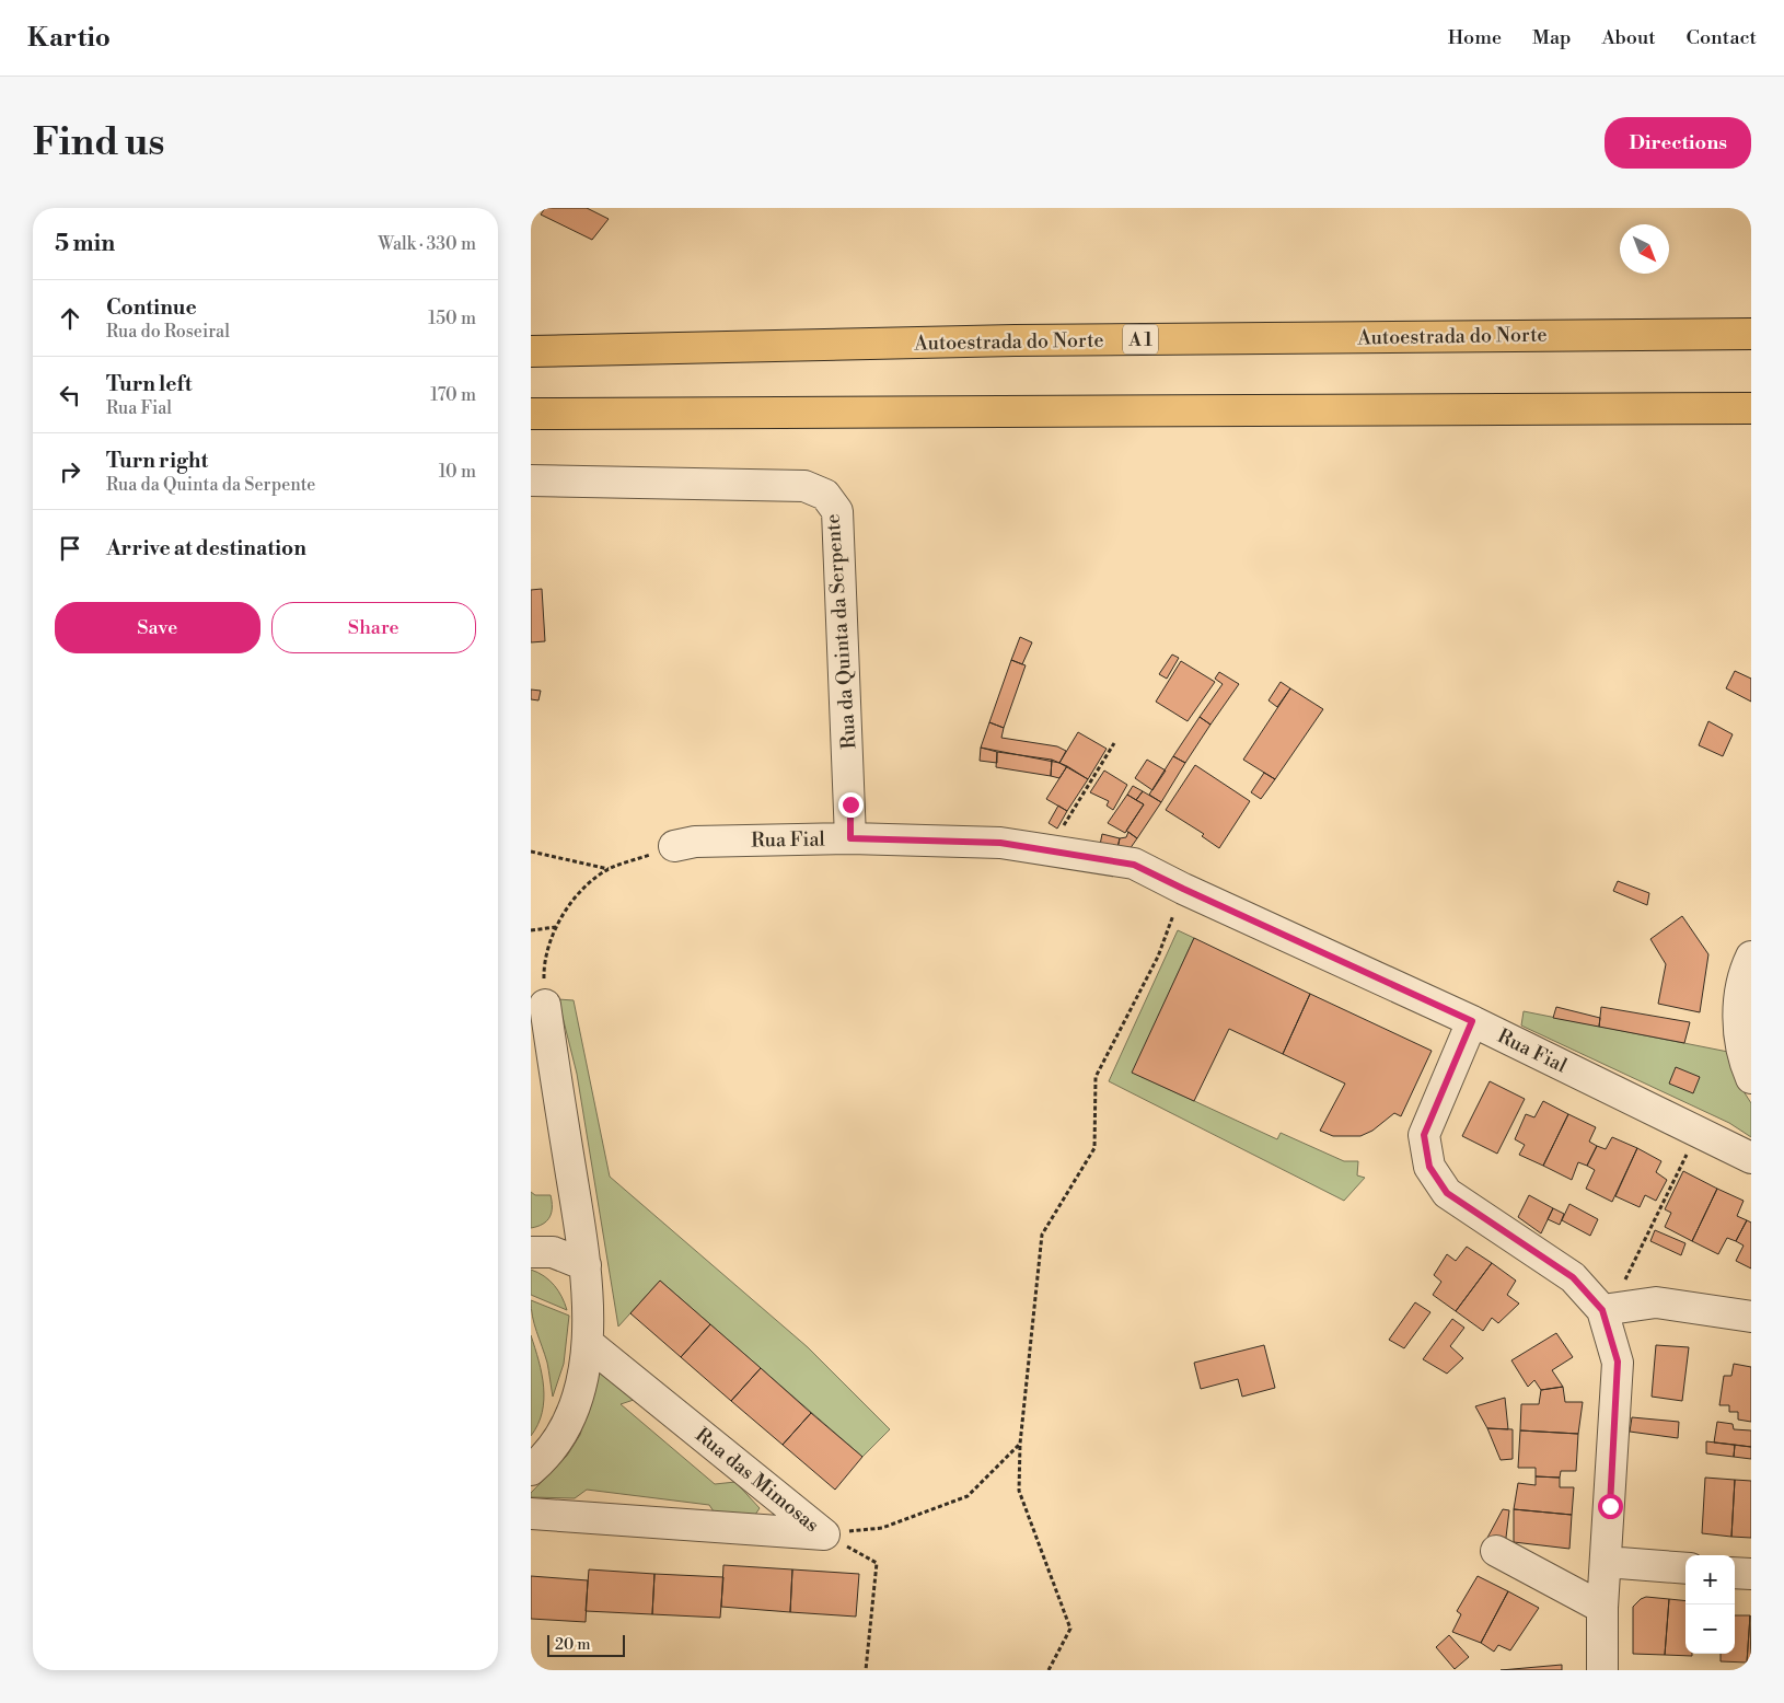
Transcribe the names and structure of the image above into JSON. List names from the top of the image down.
{
  "streets": {
    "highway": ["Autoestrada do Norte", "A 1"],
    "street": ["Rua da Quinta da Serpente", "Rua Fial", "Rua das Mimosas"]
  },
  "crossings": [
    ["Rua da Quinta da Serpente", "Rua Fial"]
  ],
  "scale_bar": "20 m",
  "north": "bottom right",
  "page": {
    "header": "Kartio",
    "nav": [
      "Home",
      "Map",
      "About",
      "Contact"
    ],
    "buttons": [
      "Directions",
      ["Save", "Share"]
    ],
    "title": "Find us",
    "heading": ["5 min", "Walk · 330 m"],
    "list": [
      ["Continue", "Rua do Roseiral", "150 m"],
      ["Turn left", "Rua Fial", "170 m"],
      ["Turn right", "Rua da Quinta da Serpente", "10 m"],
      "Arrive at destination"
    ],
    "map_buttons": ["+", "−"],
    "scale": "20 m"
  }
}
